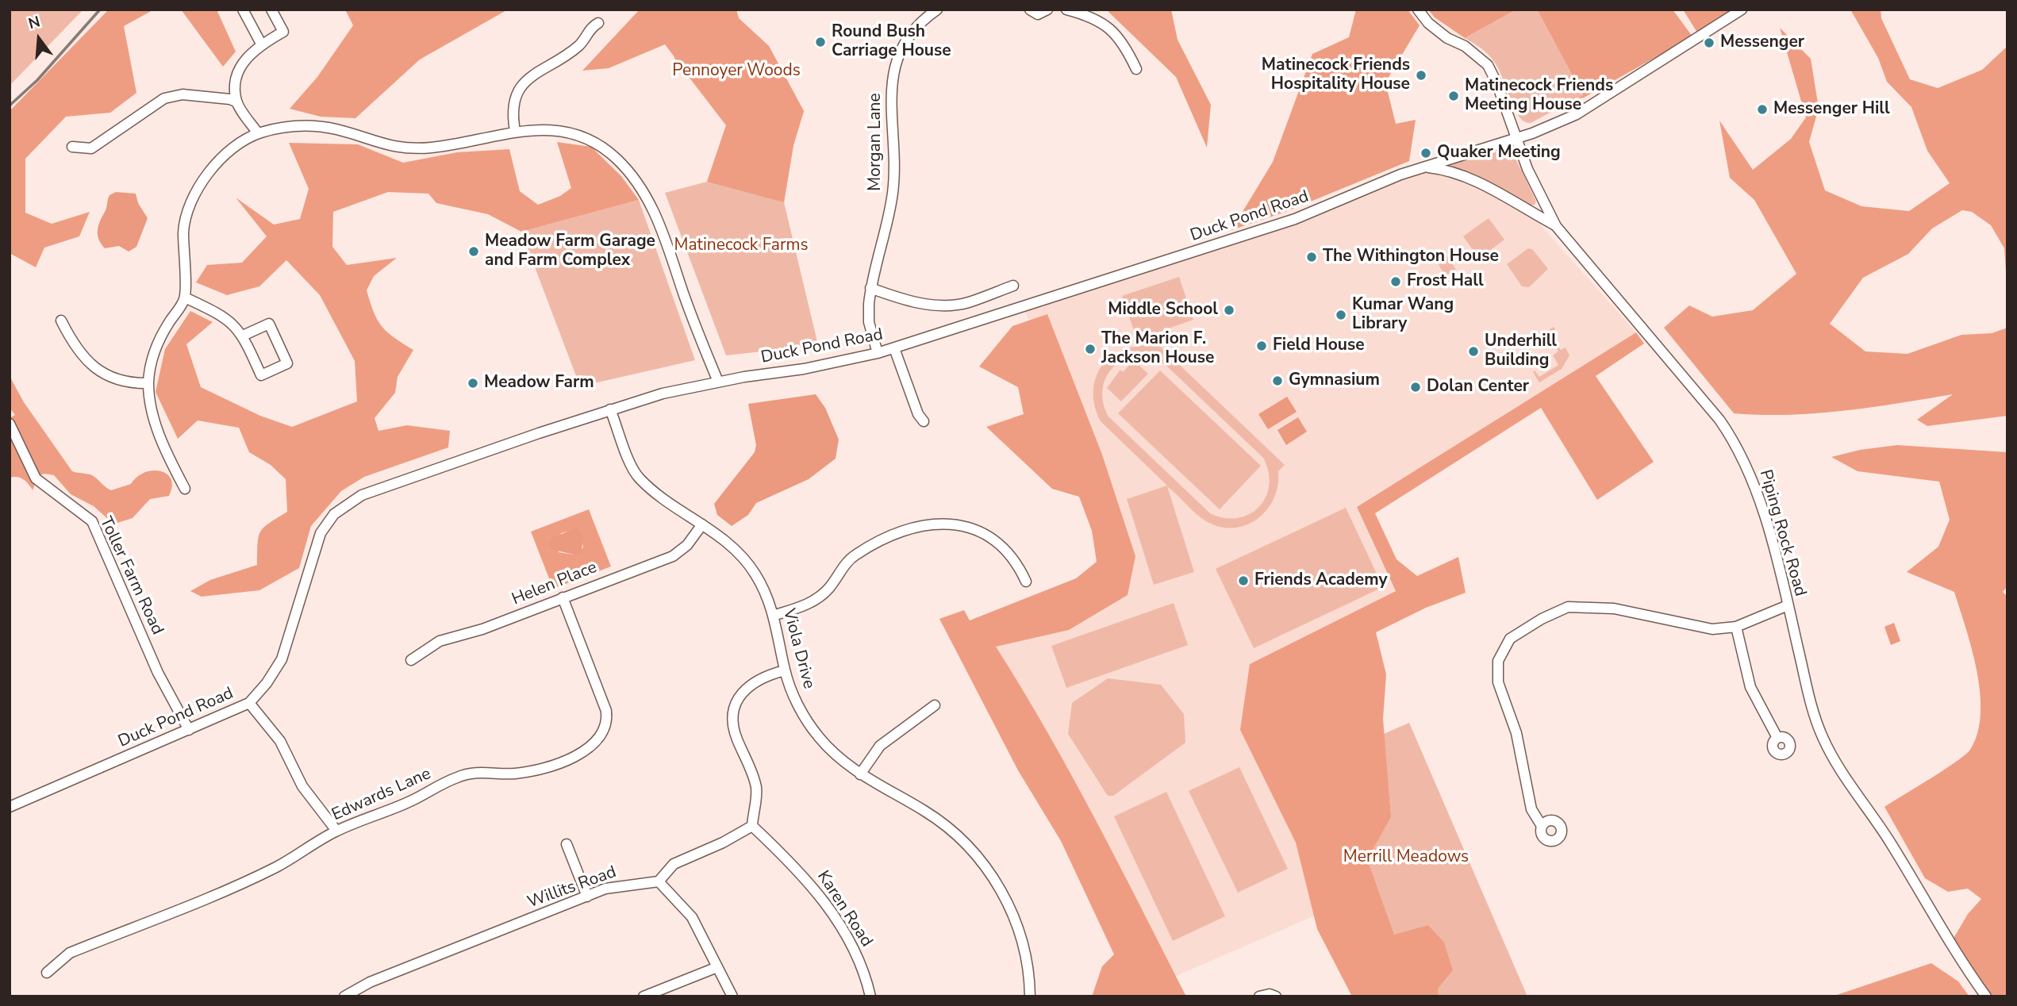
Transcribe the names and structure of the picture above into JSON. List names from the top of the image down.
{
  "streets": {
    "street": [
      "Morgan Lane",
      "Duck Pond Road",
      "Piping Rock Road",
      "Toller Farm Road",
      "Helen Place",
      "Viola Drive",
      "Edwards Lane",
      "Willits Road",
      "Karen Road"
    ]
  },
  "crossings": [
    ["Morgan Lane", "Duck Pond Road"],
    ["Duck Pond Road", "Piping Rock Road"],
    ["Duck Pond Road", "Toller Farm Road"],
    ["Duck Pond Road", "Viola Drive"],
    ["Helen Place", "Viola Drive"],
    ["Helen Place", "Edwards Lane"]
  ],
  "parks": ["Pennoyer Woods", "Matinecock Farms", "Merrill Meadows"],
  "places": [
    "Round Bush Carriage House",
    "Messenger",
    "Matinecock Friends Hospitality House",
    "Matinecock Friends Meeting House",
    "Messenger Hill",
    "Quaker Meeting",
    "Meadow Farm Garage and Farm Complex",
    "The Withington House",
    "Frost Hall",
    "Middle School",
    "Kumar Wang Library",
    "Field House",
    "The Marion F. Jackson House",
    "Underhill Building",
    "Gymnasium",
    "Meadow Farm",
    "Dolan Center",
    "Friends Academy"
  ],
  "north": "top"
}
